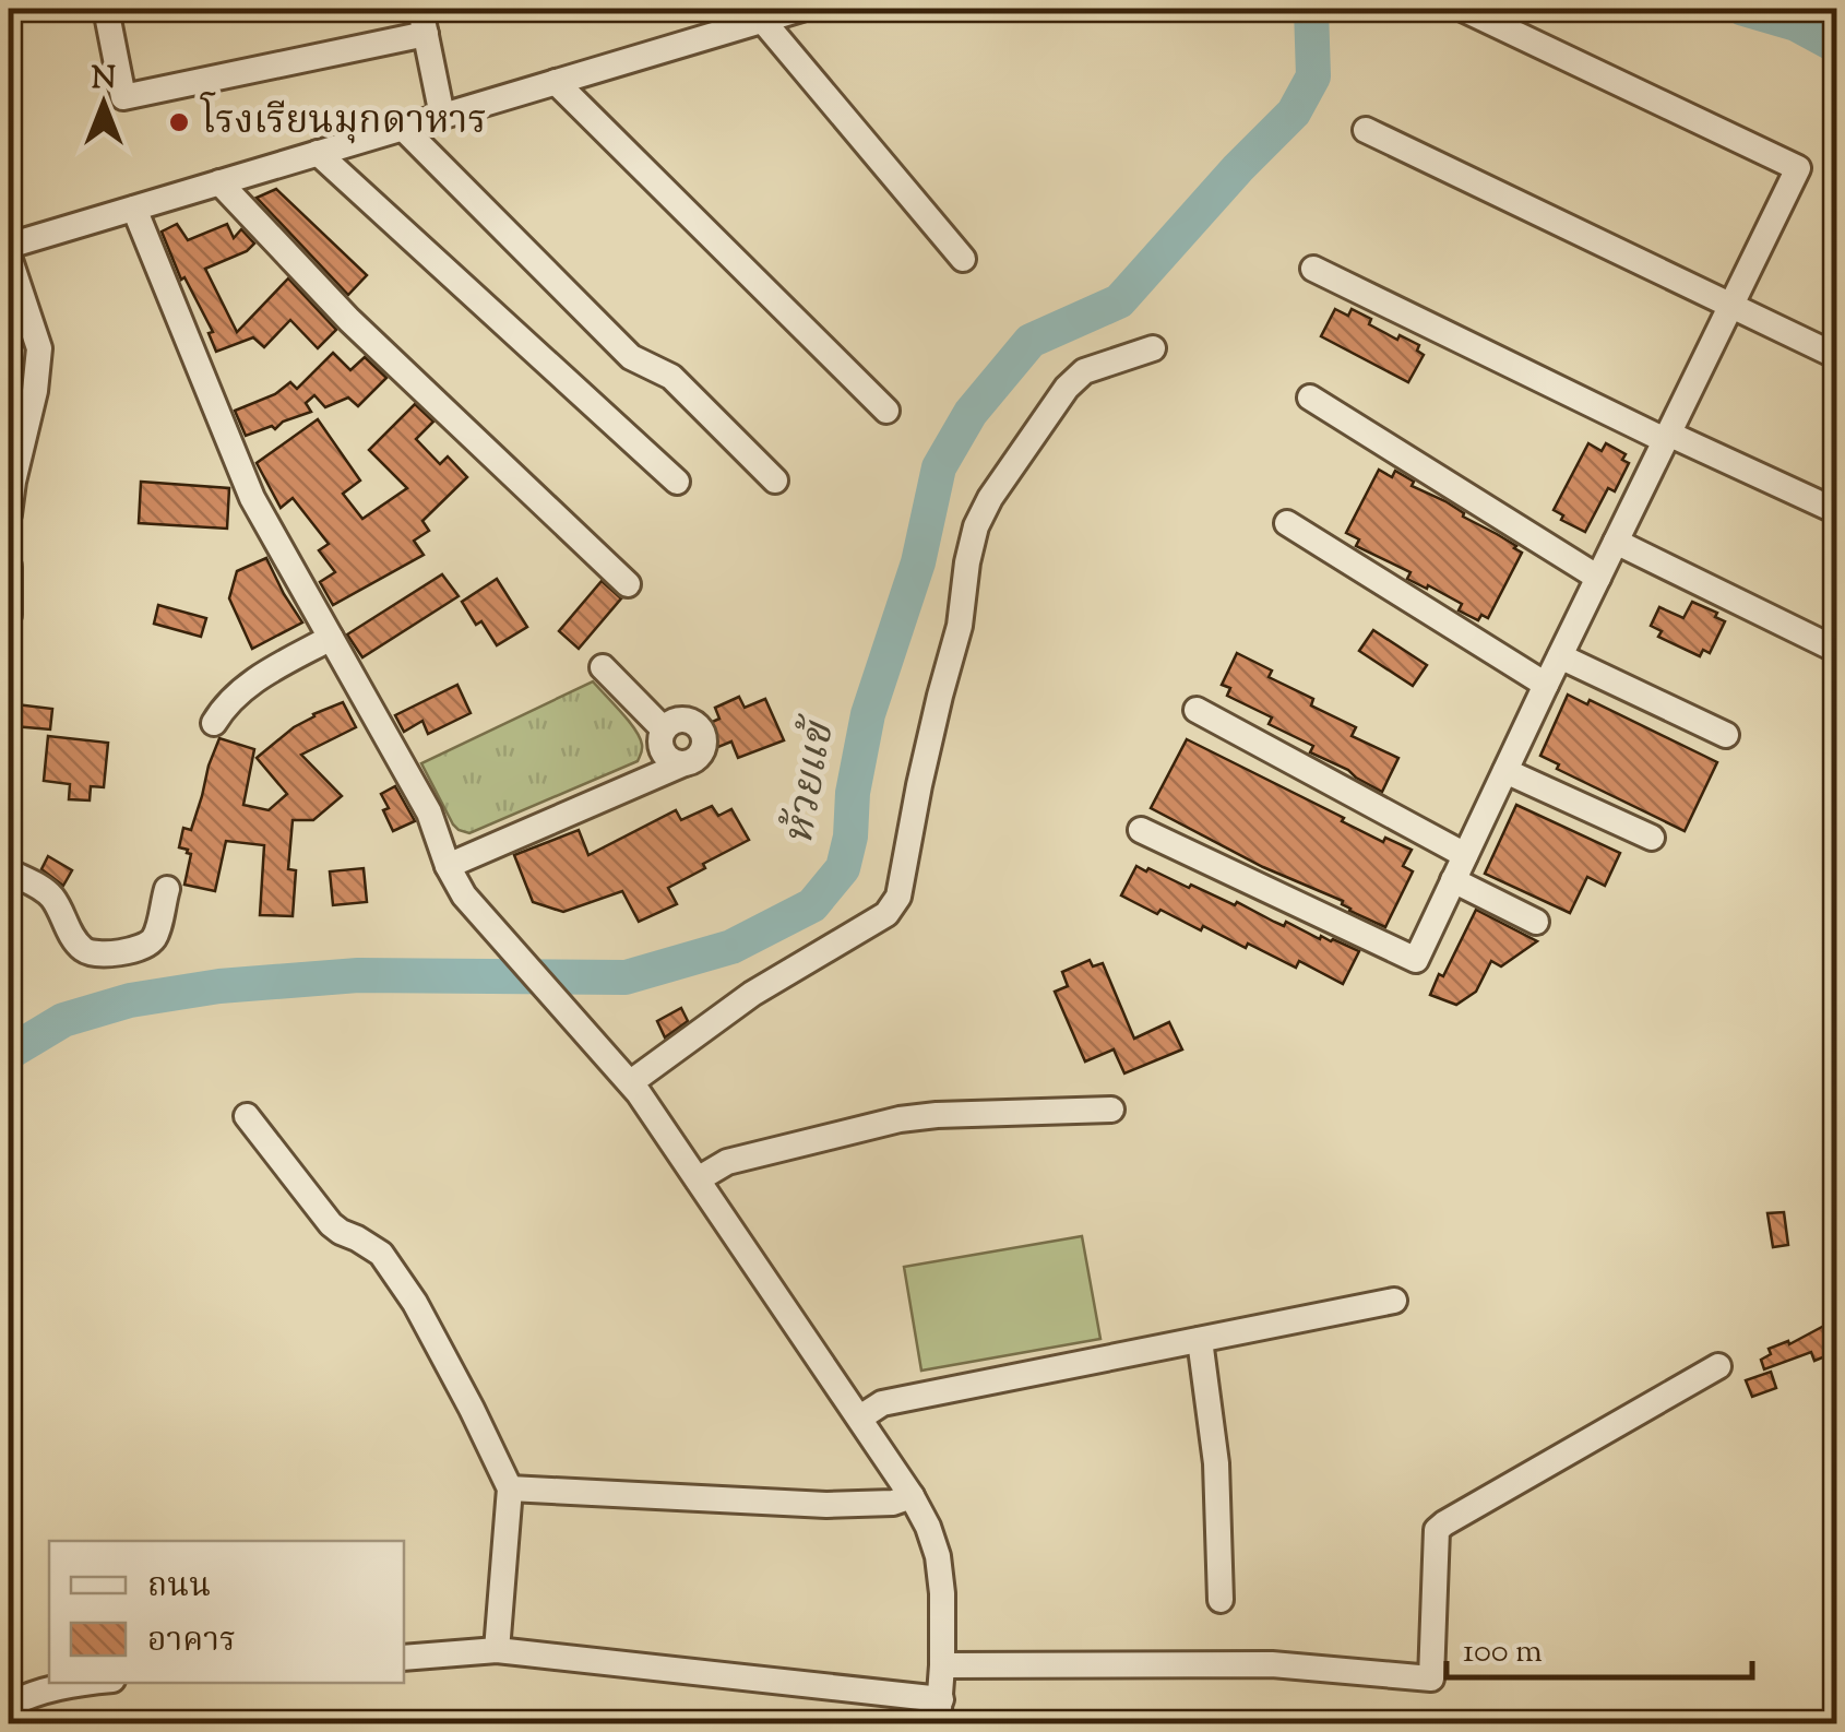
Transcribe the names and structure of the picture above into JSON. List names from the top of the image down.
{
  "water": ["ห้วยแข้"],
  "places": ["โรงเรียนมุกดาหาร"],
  "legend": ["ถนน", "อาคาร"],
  "scale_bar": "100 m",
  "north": "top"
}
